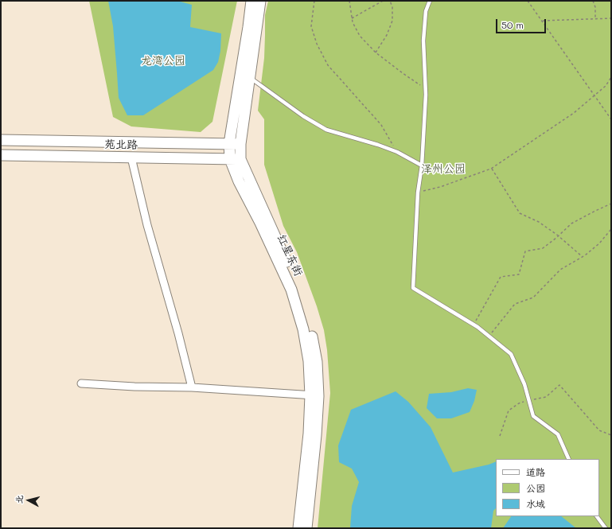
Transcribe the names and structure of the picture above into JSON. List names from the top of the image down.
{
  "streets": {
    "main road": ["苑北路", "红星东街"]
  },
  "crossings": [
    ["苑北路", "红星东街"]
  ],
  "parks": ["龙湾公园", "泽州公园"],
  "legend": ["道路", "公园", "水域"],
  "scale_bar": "50 m",
  "north": "left"
}
